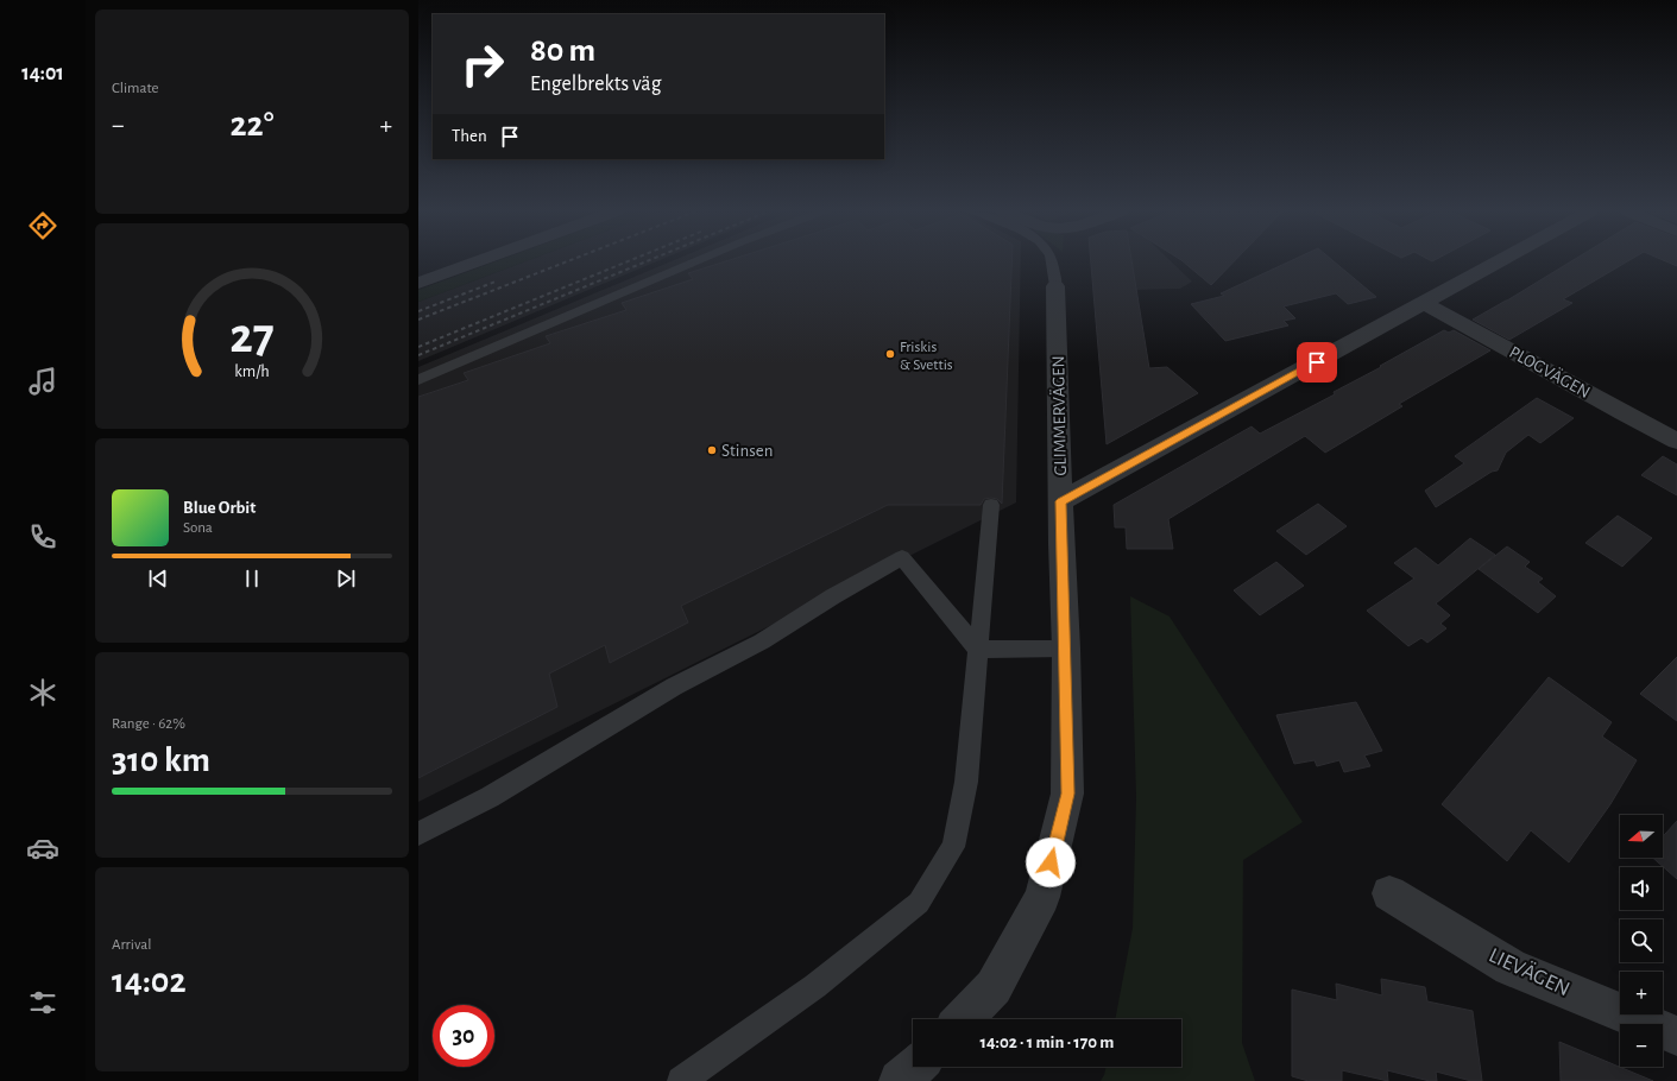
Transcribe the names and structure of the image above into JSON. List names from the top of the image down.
{
  "streets": {
    "street": ["PLOGVÄGEN", "GLIMMERVÄGEN", "LIEVÄGEN"]
  },
  "places": ["Friskis & Svettis", "Stinsen"],
  "north": "left",
  "page": {
    "tabs": "14:01",
    "tile": [
      "Climate",
      ["Range · 62%", "310 km"],
      ["Arrival", "14:02"]
    ],
    "turn": ["80 m", "Engelbrekts väg"],
    "heat": ["−", "22°", "+"],
    "then": "Then",
    "song": ["Blue Orbit", "Sona"],
    "map_buttons": ["+", "−"],
    "limit": "30",
    "trip": "14:02 · 1 min · 170 m",
    "gauge": ["27", "km/h"]
  }
}
